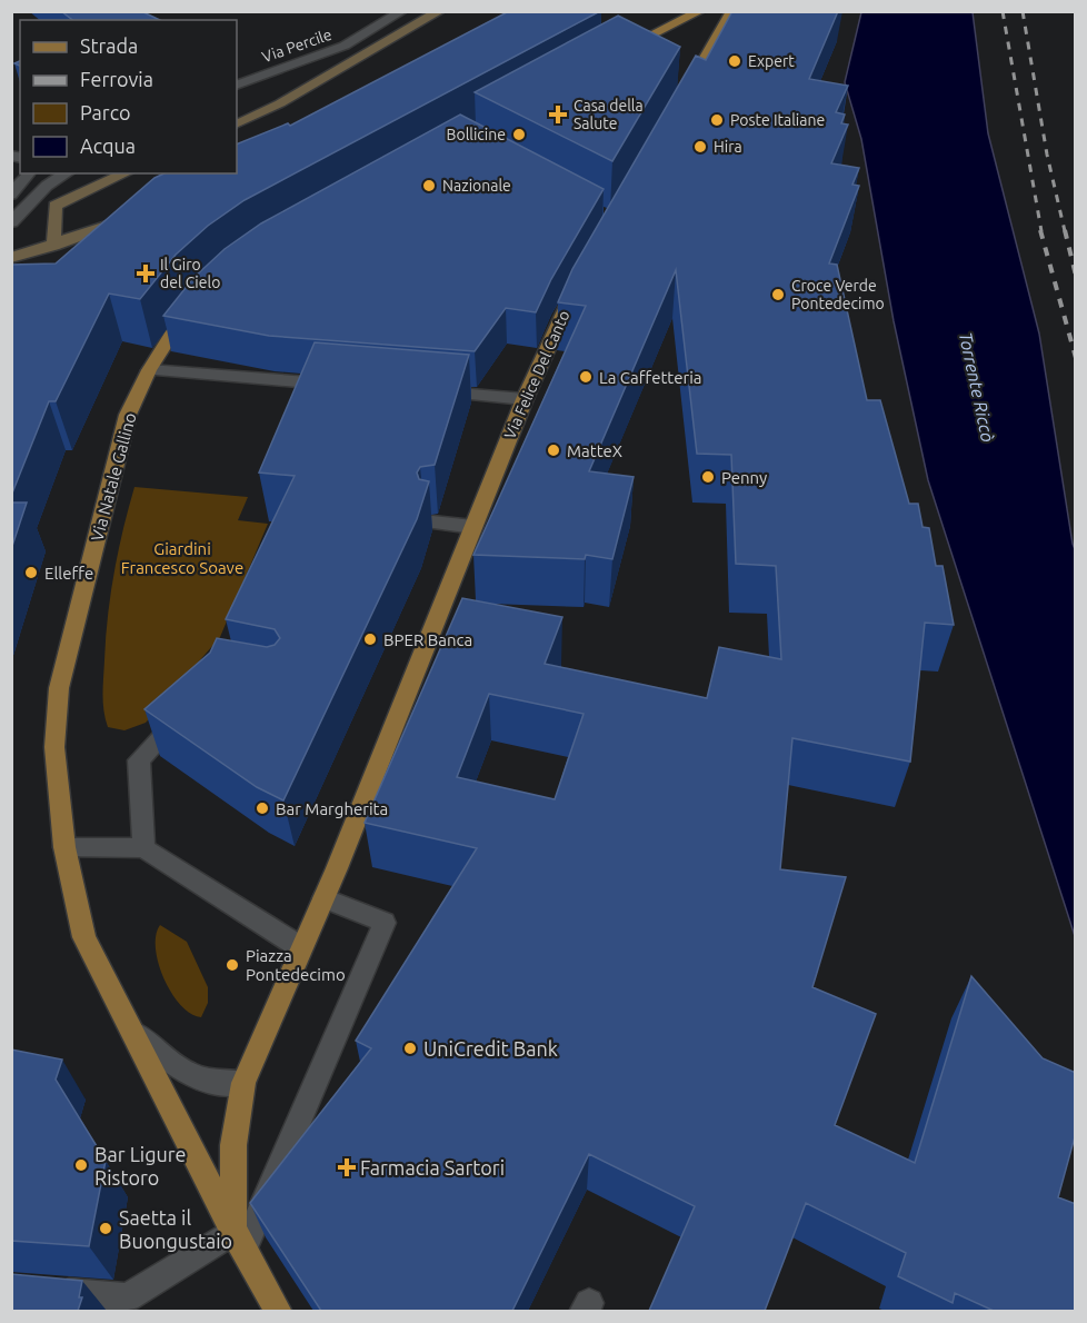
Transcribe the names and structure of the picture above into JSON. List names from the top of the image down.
{
  "streets": {
    "main road": ["Via Felice Del Canto", "Via Natale Gallino"],
    "street": ["Via Percile"]
  },
  "water": ["Torrente Riccò"],
  "parks": ["Giardini Francesco Soave"],
  "places": {
    "other": [
      "Expert",
      "Poste Italiane",
      "Bollicine",
      "Hira",
      "Nazionale",
      "Croce Verde Pontedecimo",
      "La Caffetteria",
      "MatteX",
      "Penny",
      "Elleffe",
      "BPER Banca",
      "Bar Margherita",
      "Piazza Pontedecimo",
      "UniCredit Bank",
      "Bar Ligure Ristoro",
      "Saetta il Buongustaio"
    ],
    "health": ["Casa della Salute", "Il Giro del Cielo", "Farmacia Sartori"]
  },
  "legend": [
    "Strada",
    "Ferrovia",
    "Parco",
    "Acqua"
  ]
}
